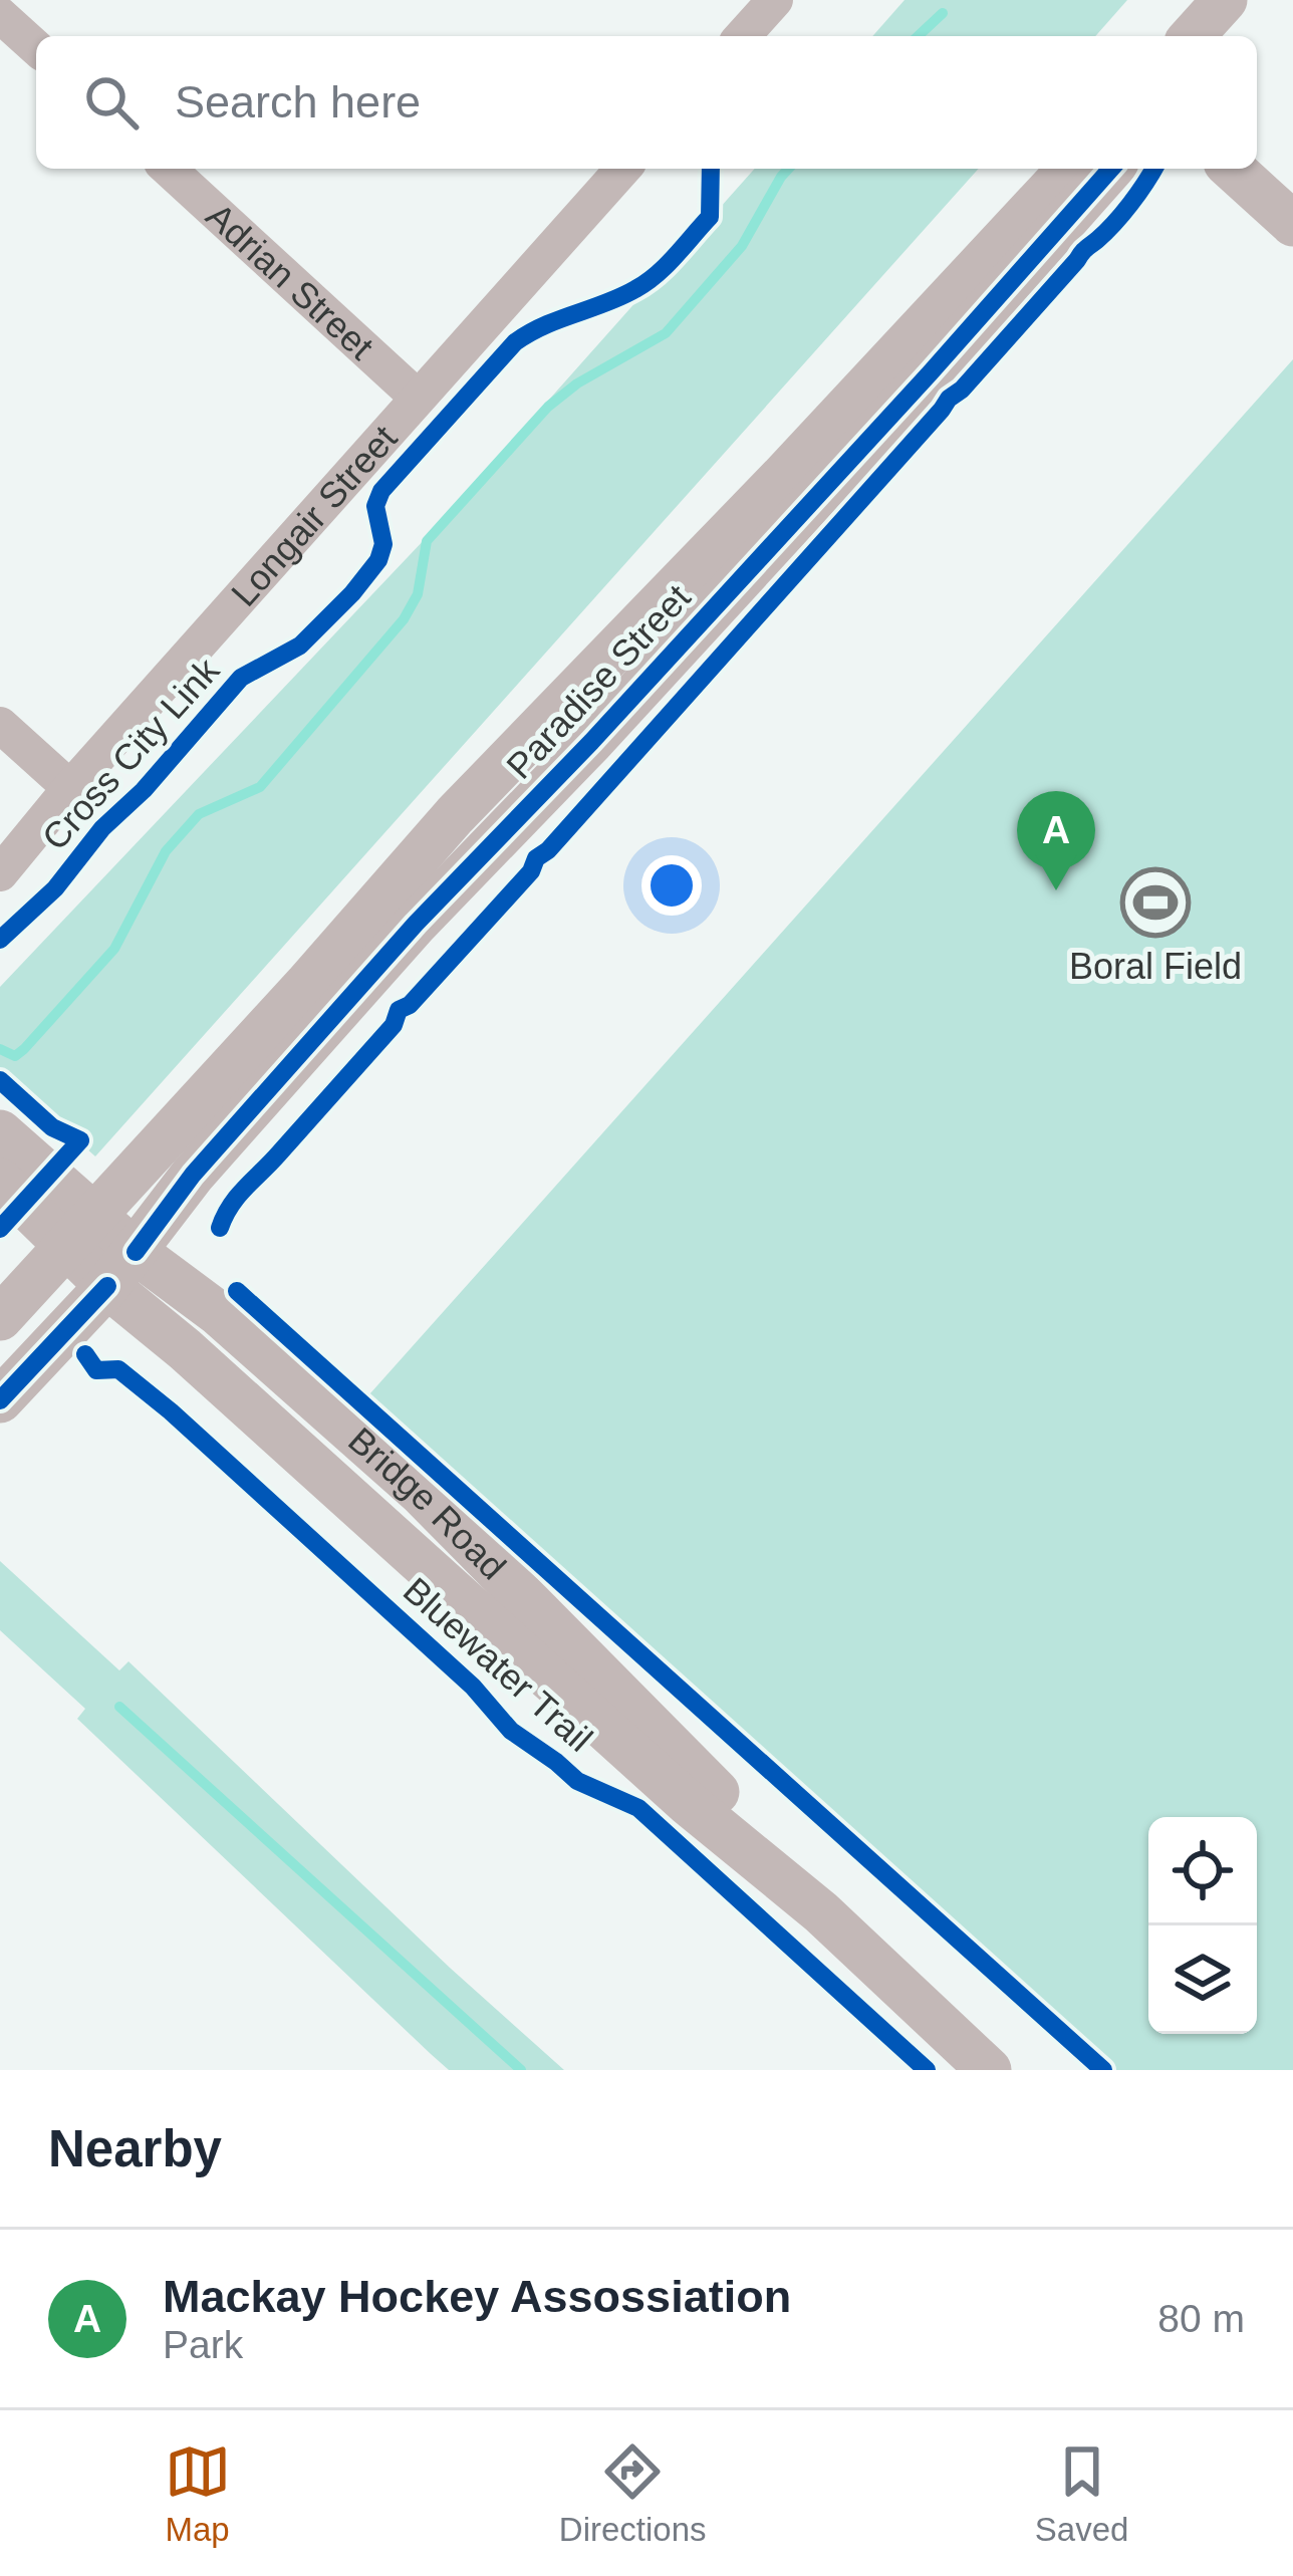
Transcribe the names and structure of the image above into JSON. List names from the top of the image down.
{
  "streets": {
    "street": [
      "Adrian Street",
      "Longair Street",
      "Paradise Street",
      "Bridge Road"
    ],
    "cycle path": ["Cross City Link", "Bluewater Trail"]
  },
  "crossings": [
    ["Adrian Street", "Longair Street"],
    ["Paradise Street", "Bridge Road"]
  ],
  "places": {
    "sports": ["Boral Field"]
  },
  "page": {
    "search": "Search here",
    "pins": "A",
    "heading": "Nearby",
    "list": [
      {
        "mark": "A",
        "name": "Mackay Hockey Assossiation",
        "note": "Park",
        "value": "80 m"
      }
    ],
    "nav": ["Map", "Directions", "Saved"]
  }
}
